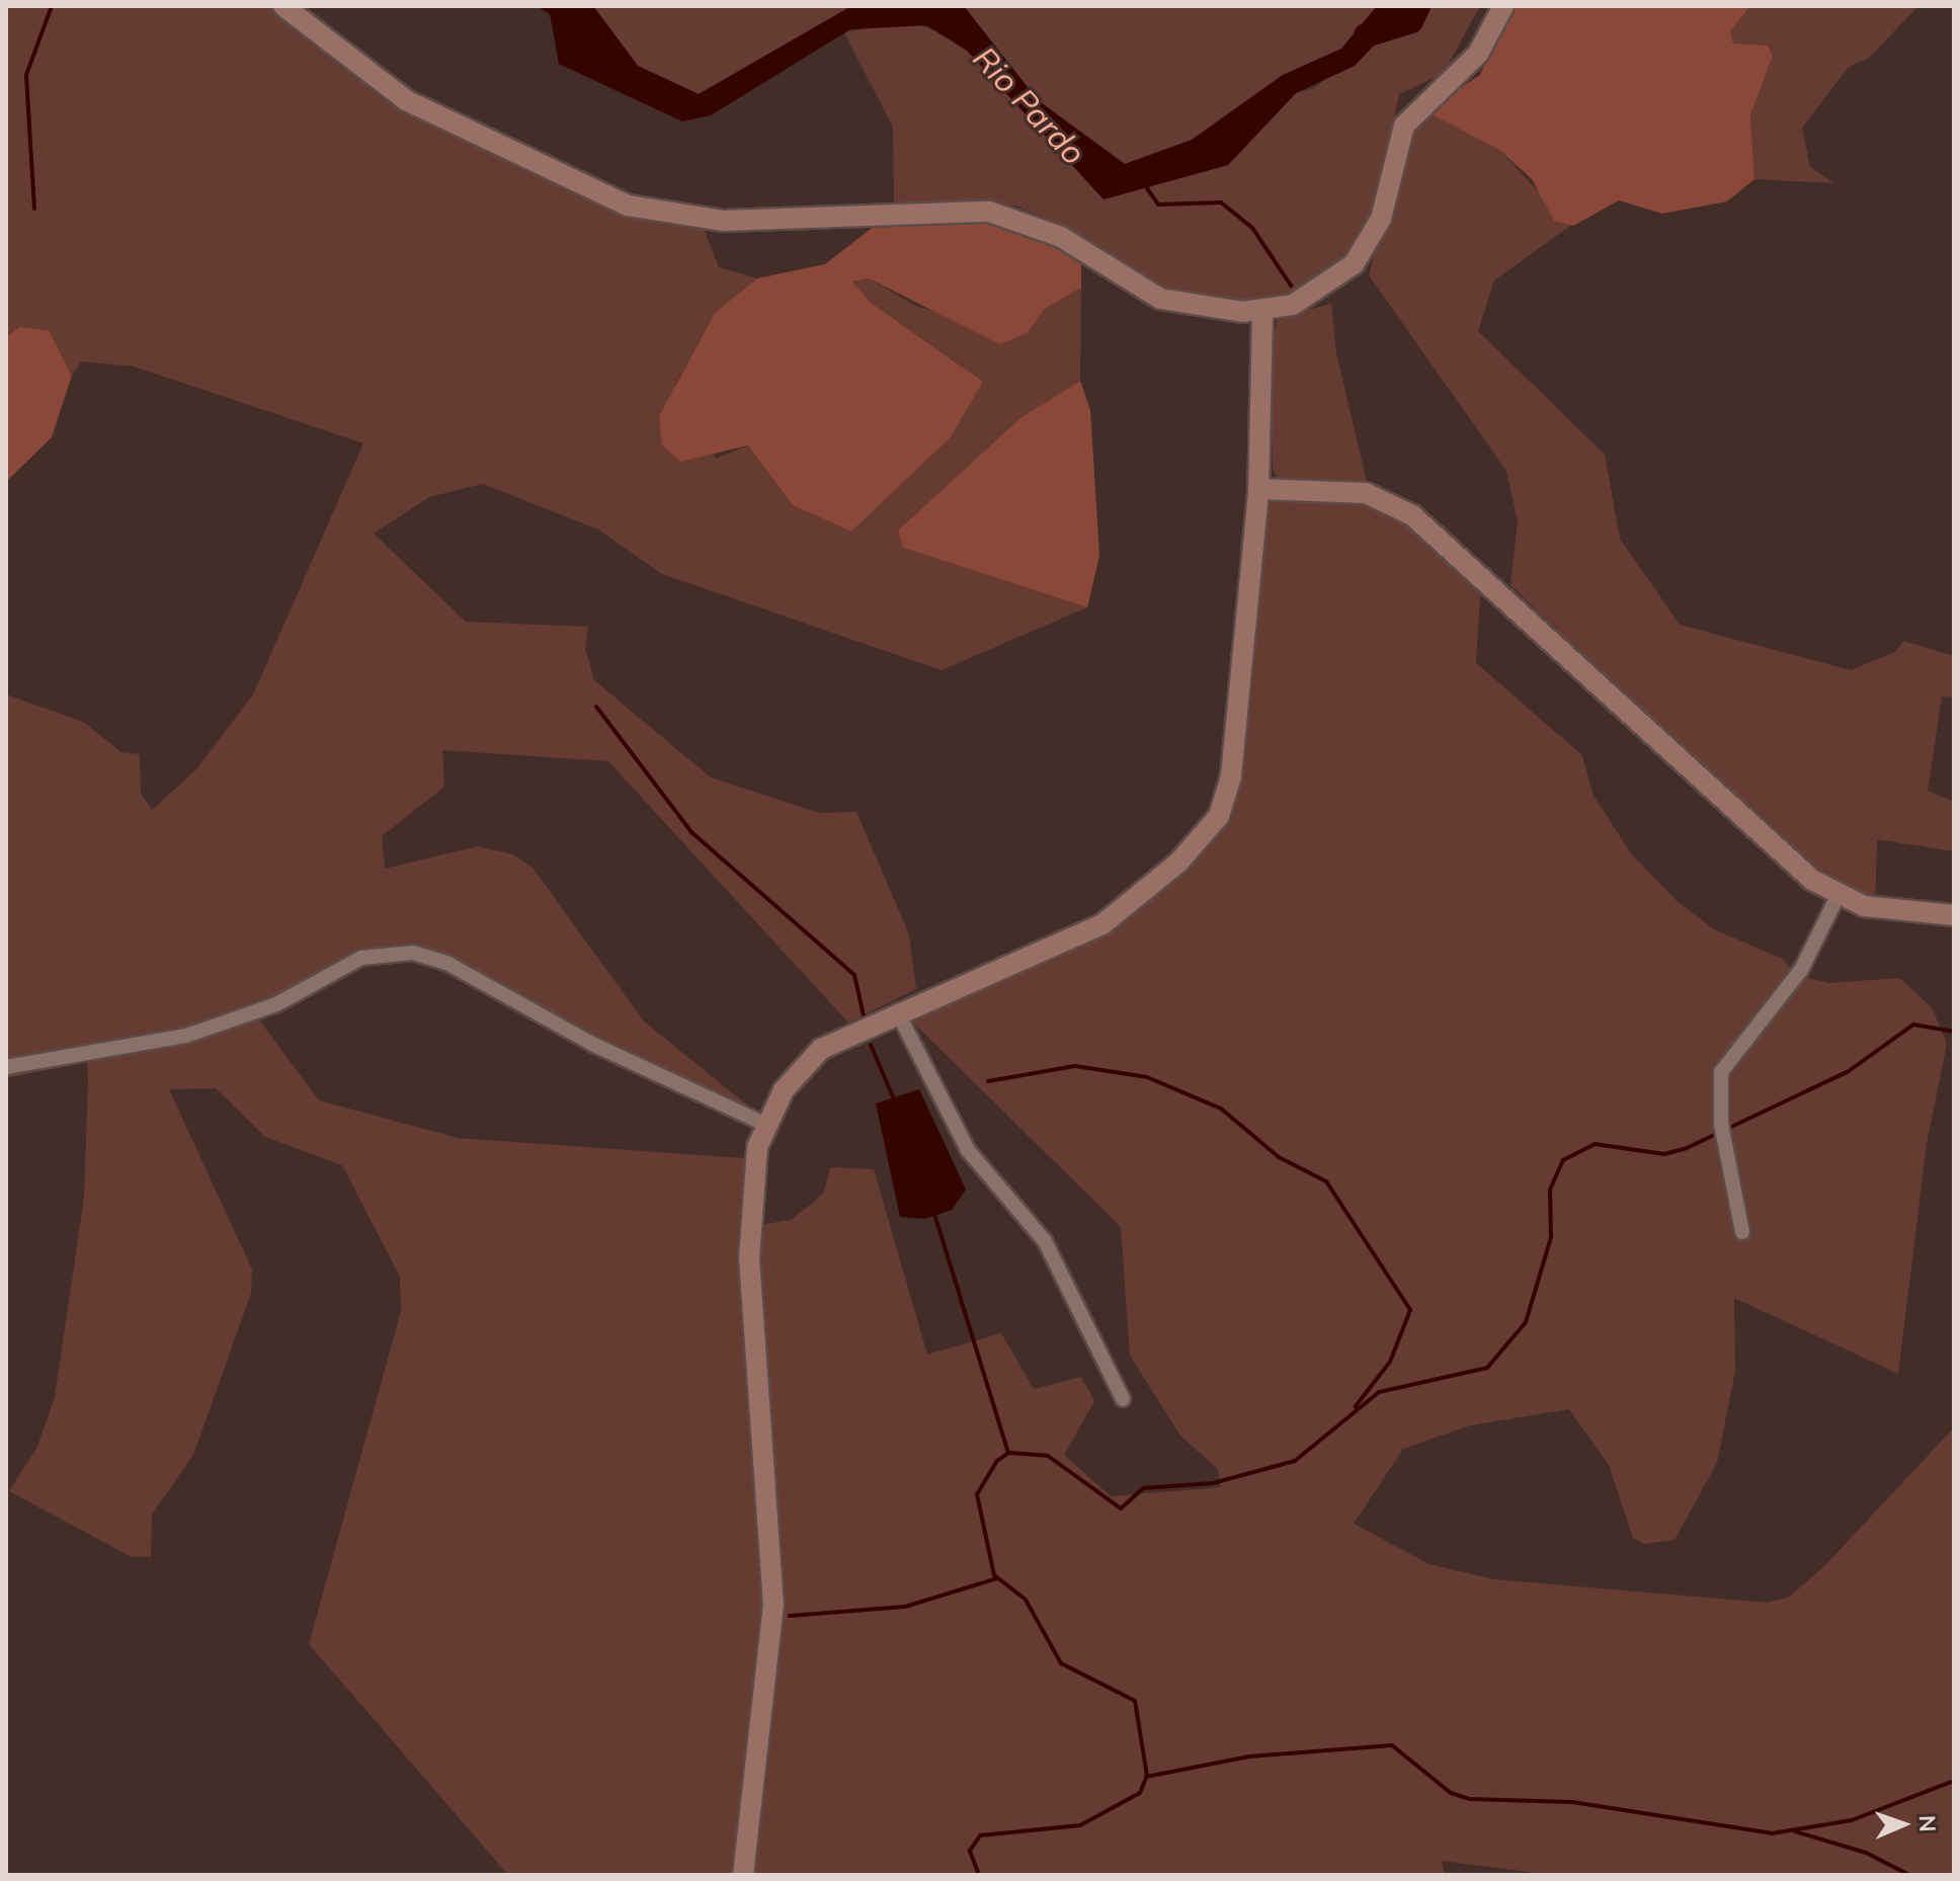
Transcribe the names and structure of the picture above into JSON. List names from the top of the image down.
{
  "water": ["Rio Pardo"],
  "north": "right"
}
